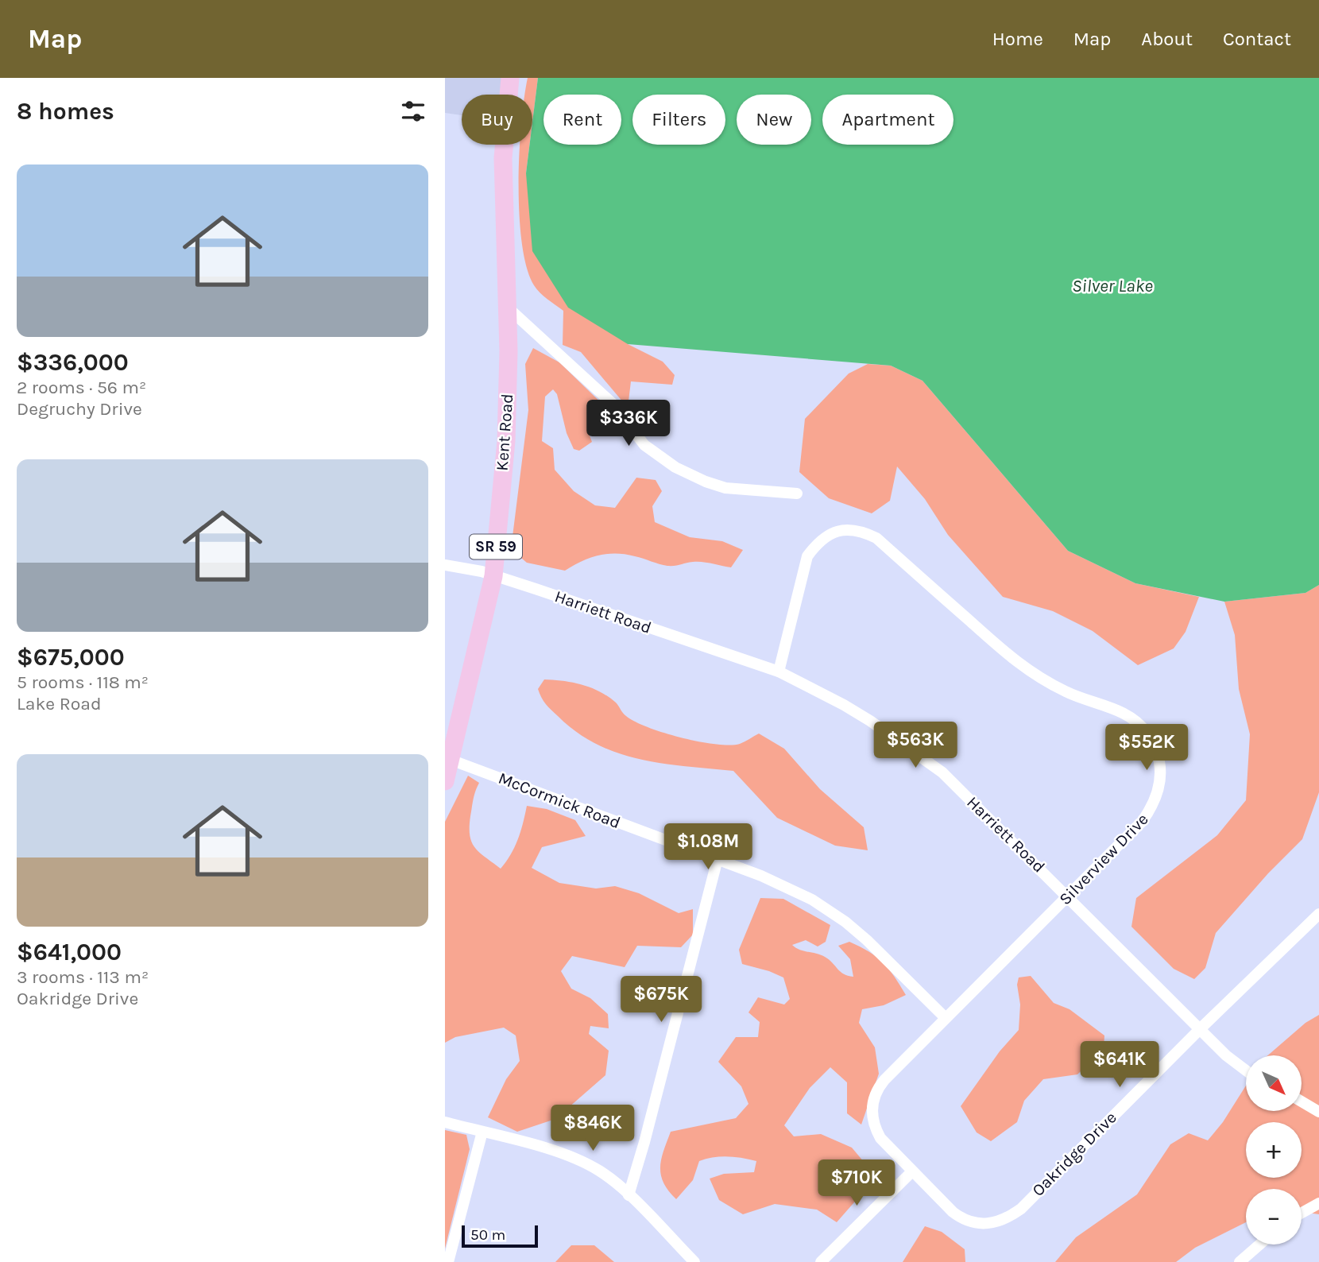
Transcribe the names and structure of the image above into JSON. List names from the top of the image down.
{
  "streets": {
    "main road": ["Kent Road", "SR 59"],
    "street": [
      "Harriett Road",
      "McCormick Road",
      "Silverview Drive",
      "Oakridge Drive"
    ]
  },
  "crossings": [
    ["Kent Road", "Harriett Road"],
    ["Kent Road", "McCormick Road"],
    ["Harriett Road", "Silverview Drive"],
    ["Harriett Road", "Oakridge Drive"],
    ["McCormick Road", "Silverview Drive"],
    ["Silverview Drive", "Oakridge Drive"]
  ],
  "water": ["Silver Lake"],
  "scale_bar": "50 m",
  "north": "bottom right",
  "page": {
    "header": "Map",
    "nav": [
      "Home",
      "Map",
      "About",
      "Contact"
    ],
    "heading": "8 homes",
    "chip": [
      "Buy",
      "Rent",
      "Filters",
      "New",
      "Apartment"
    ],
    "list": [
      {
        "name": "$336,000",
        "note": "2 rooms · 56 m² · Degruchy Drive"
      },
      {
        "name": "$675,000",
        "note": "5 rooms · 118 m² · Lake Road"
      },
      {
        "name": "$641,000",
        "note": "3 rooms · 113 m² · Oakridge Drive"
      }
    ],
    "price": [
      "$336K",
      "$563K",
      "$552K",
      "$1.08M",
      "$675K",
      "$641K",
      "$846K",
      "$710K"
    ],
    "map_buttons": ["+", "−"],
    "scale": "50 m"
  }
}
